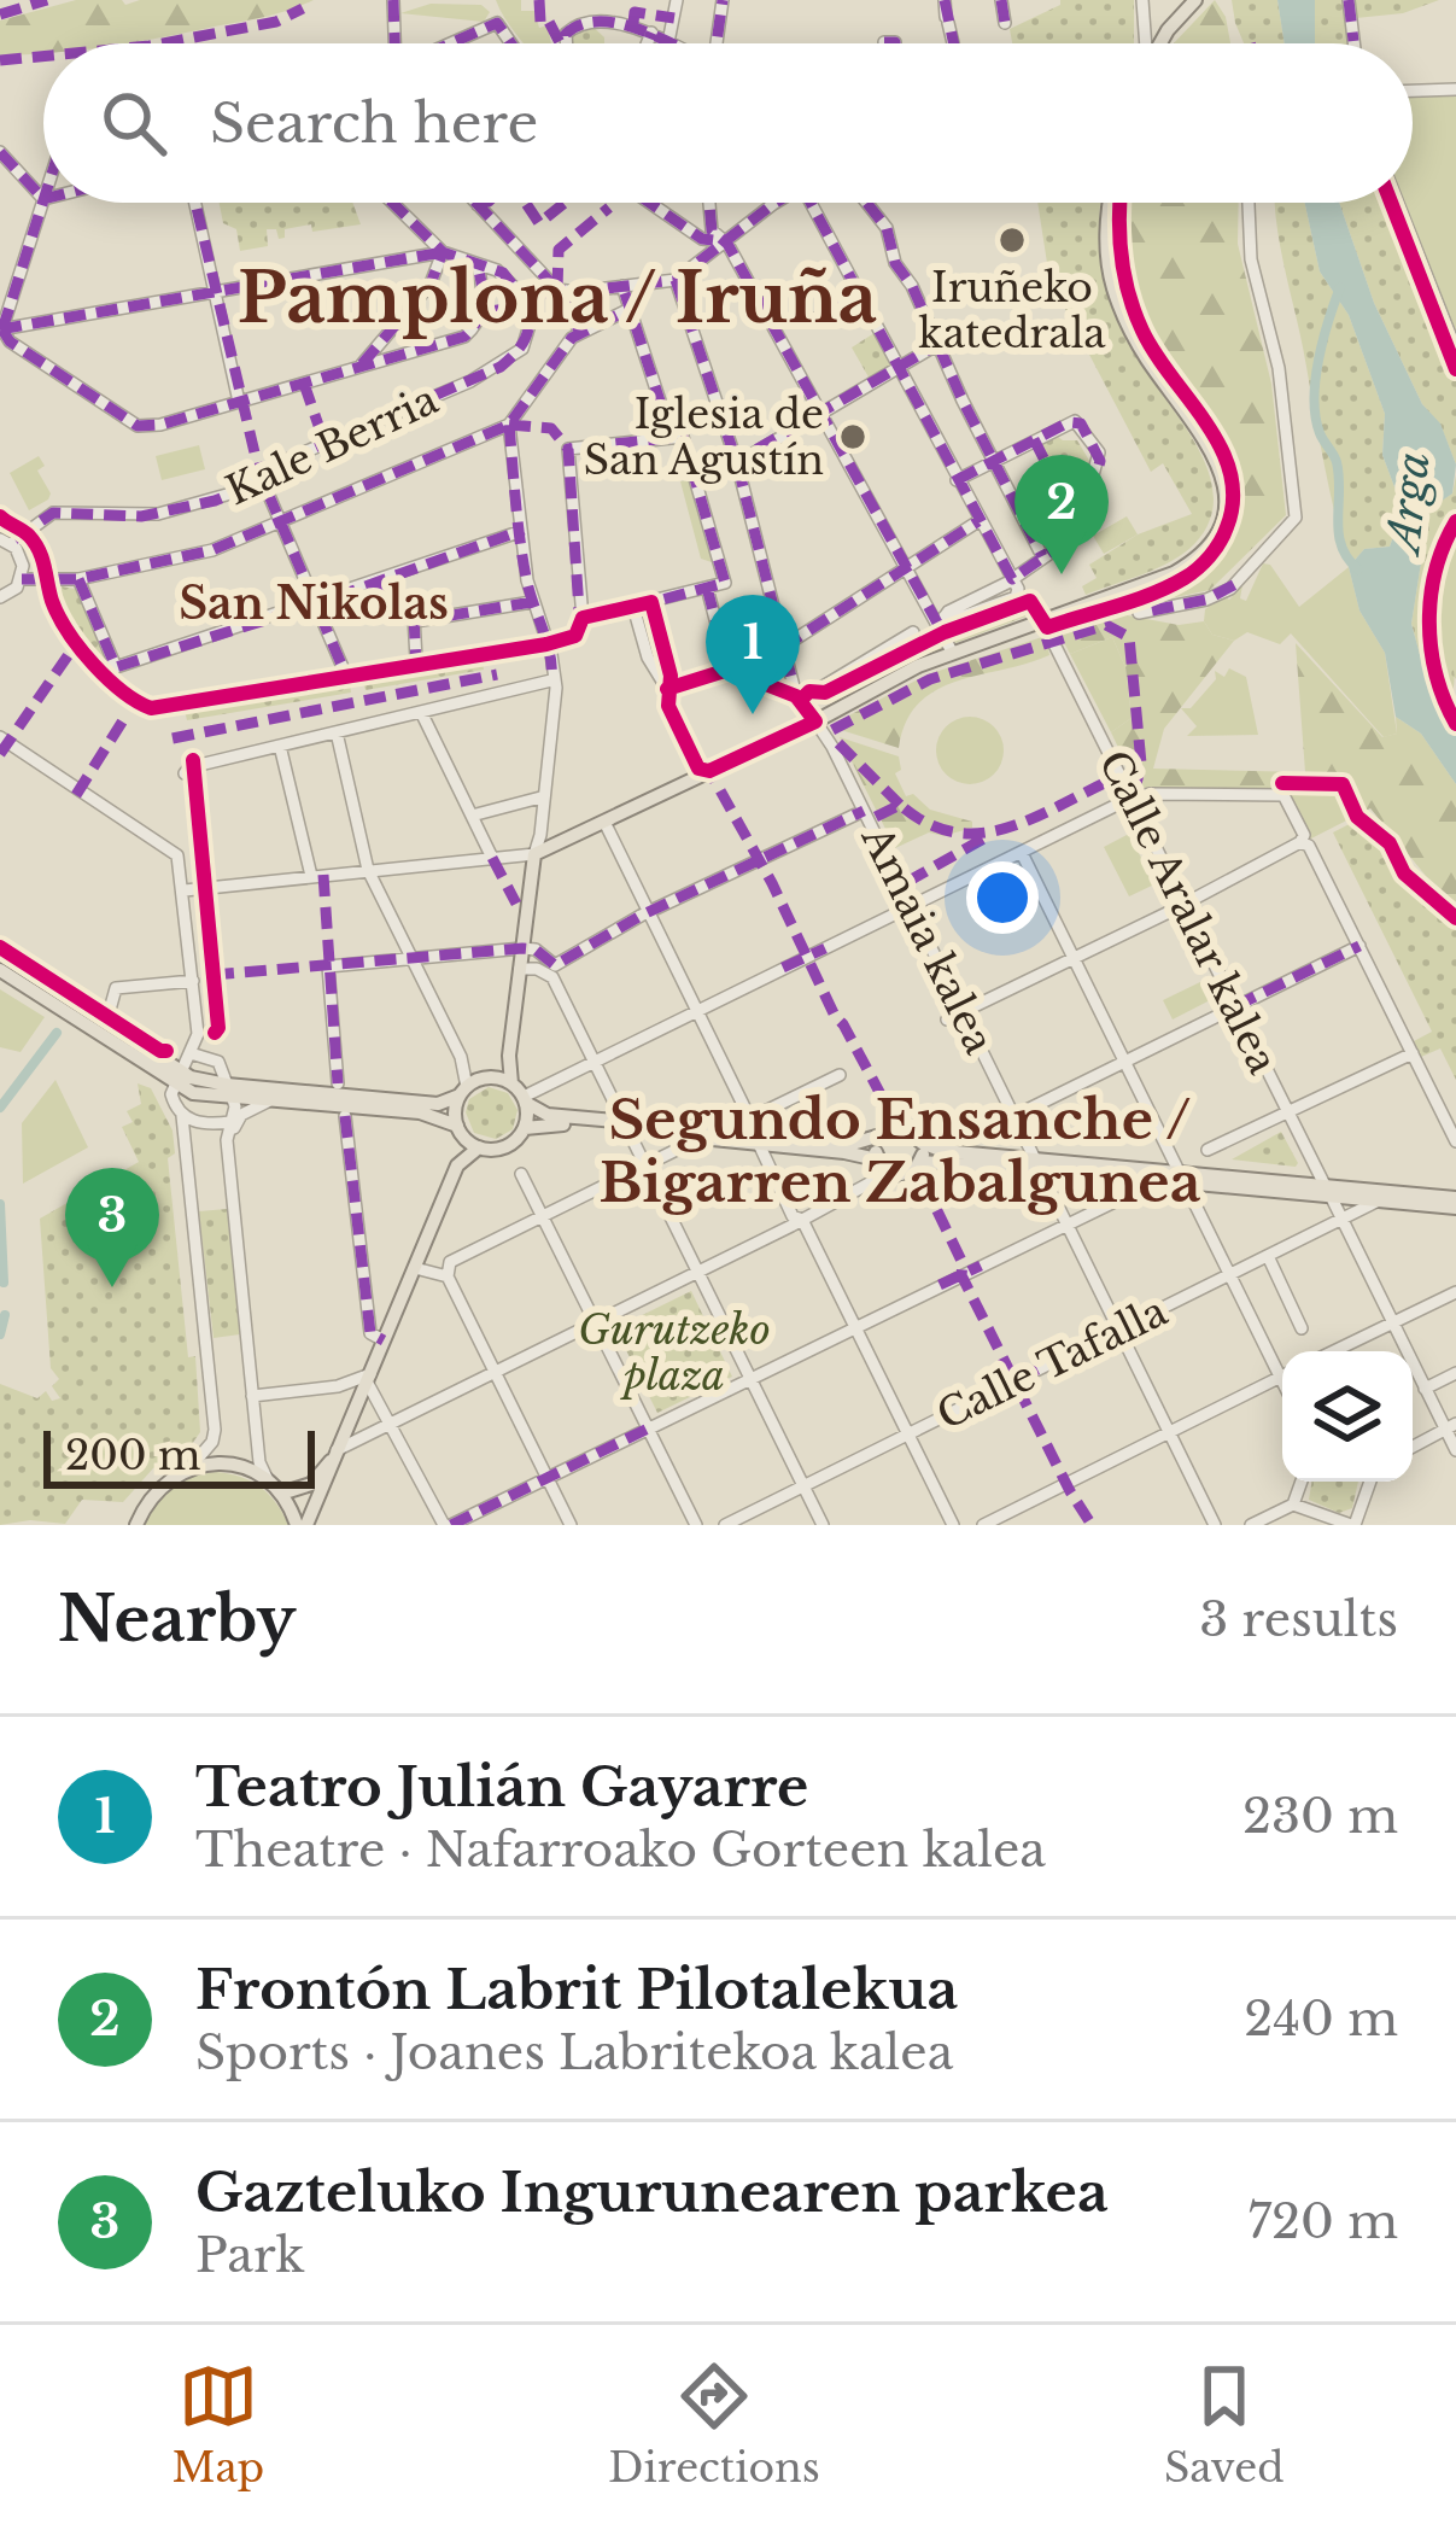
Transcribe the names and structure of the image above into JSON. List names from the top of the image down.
{
  "streets": {
    "street": [
      "Kale Berria",
      "Calle Aralar kalea",
      "Amaia kalea",
      "Calle Tafalla"
    ]
  },
  "crossings": [
    ["Calle Aralar kalea", "Calle Tafalla"],
    ["Amaia kalea", "Calle Tafalla"]
  ],
  "districts": ["Pamplona / Iruña", "San Nikolas", "Segundo Ensanche / Bigarren Zabalgunea"],
  "water": ["Arga"],
  "parks": ["Gurutzeko plaza"],
  "places": ["Iruñeko katedrala", "Iglesia de San Agustín"],
  "scale_bar": "200 m",
  "page": {
    "search": "Search here",
    "pins": ["2", "1", "3"],
    "scale": "200 m",
    "heading": ["Nearby", "3 results"],
    "list": [
      {
        "mark": "1",
        "name": "Teatro Julián Gayarre",
        "note": "Theatre · Nafarroako Gorteen kalea",
        "value": "230 m"
      },
      {
        "mark": "2",
        "name": "Frontón Labrit Pilotalekua",
        "note": "Sports · Joanes Labritekoa kalea",
        "value": "240 m"
      },
      {
        "mark": "3",
        "name": "Gazteluko Ingurunearen parkea",
        "note": "Park",
        "value": "720 m"
      }
    ],
    "nav": ["Map", "Directions", "Saved"]
  }
}
